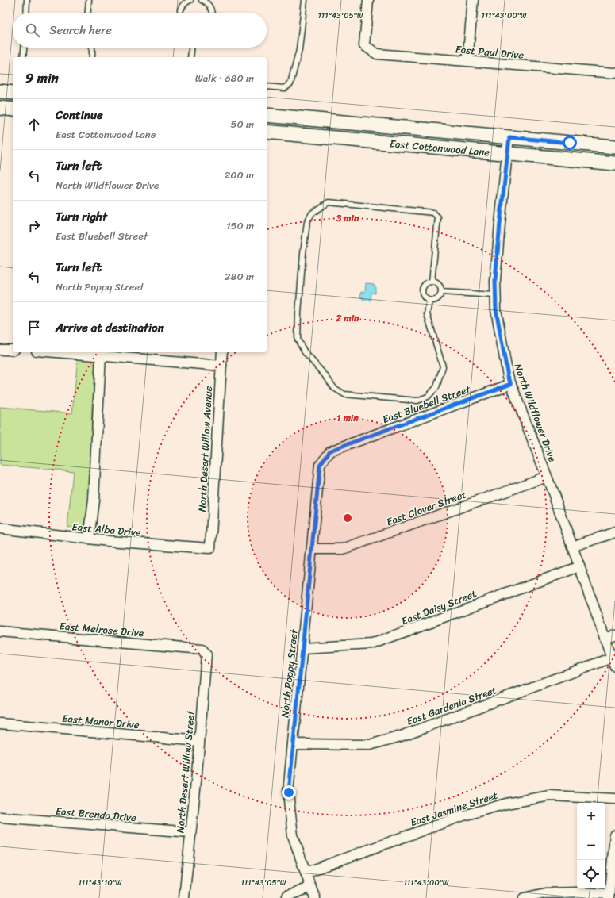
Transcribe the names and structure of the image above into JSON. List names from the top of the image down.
{
  "streets": {
    "main road": ["East Cottonwood Lane"],
    "street": [
      "East Paul Drive",
      "East Bluebell Street",
      "North Wildflower Drive",
      "North Desert Willow Avenue",
      "East Clover Street",
      "East Alba Drive",
      "East Daisy Street",
      "East Melrose Drive",
      "North Poppy Street",
      "East Gardenia Street",
      "East Manor Drive",
      "North Desert Willow Street",
      "East Jasmine Street",
      "East Brenda Drive"
    ]
  },
  "crossings": [
    ["East Cottonwood Lane", "North Wildflower Drive"],
    ["East Bluebell Street", "North Wildflower Drive"],
    ["East Bluebell Street", "North Poppy Street"],
    ["North Wildflower Drive", "East Clover Street"],
    ["North Wildflower Drive", "East Daisy Street"],
    ["North Wildflower Drive", "East Gardenia Street"],
    ["North Desert Willow Avenue", "East Alba Drive"],
    ["East Clover Street", "North Poppy Street"],
    ["East Daisy Street", "North Poppy Street"],
    ["East Melrose Drive", "North Desert Willow Street"],
    ["North Poppy Street", "East Gardenia Street"],
    ["North Poppy Street", "East Jasmine Street"],
    ["East Manor Drive", "North Desert Willow Street"],
    ["North Desert Willow Street", "East Brenda Drive"]
  ],
  "page": {
    "search": "Search here",
    "heading": ["9 min", "Walk · 680 m"],
    "list": [
      ["Continue", "East Cottonwood Lane", "50 m"],
      ["Turn left", "North Wildflower Drive", "200 m"],
      ["Turn right", "East Bluebell Street", "150 m"],
      ["Turn left", "North Poppy Street", "280 m"],
      "Arrive at destination"
    ],
    "map_buttons": ["+", "−"]
  },
  "coordinates": ["111°43'05\"W", "111°43'00\"W", "111°43'10\"W"],
  "rings": ["3 min", "2 min", "1 min"]
}
